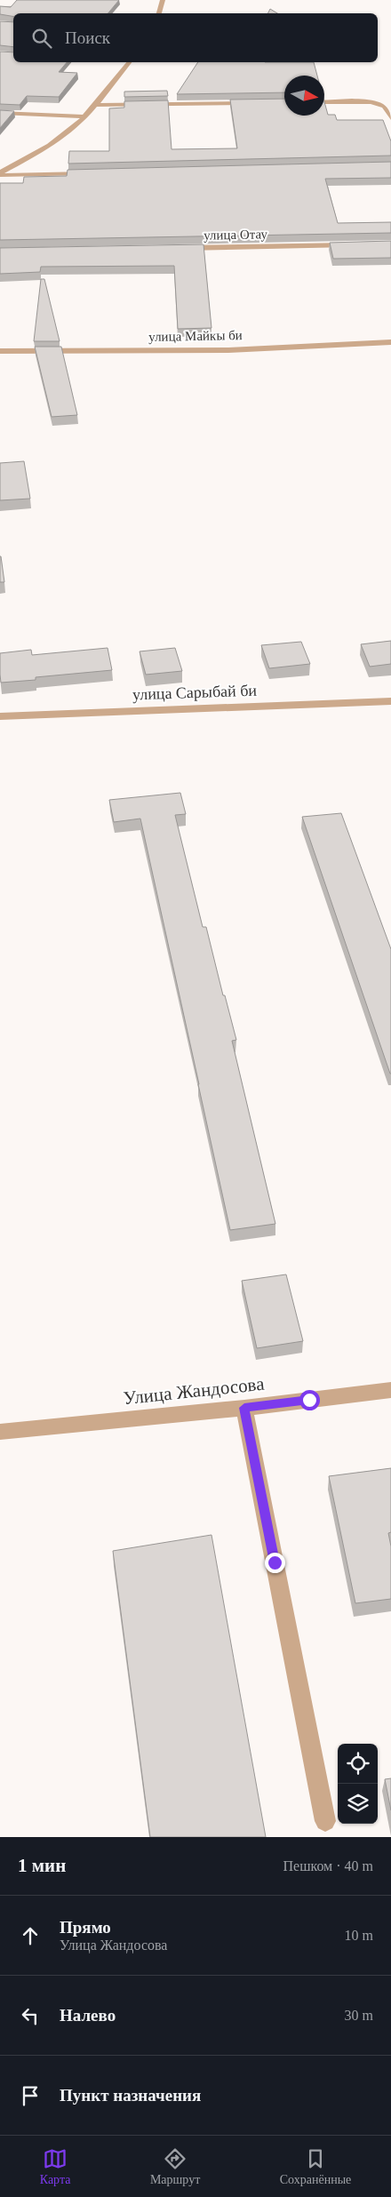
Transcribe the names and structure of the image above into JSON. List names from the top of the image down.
{
  "streets": {
    "street": [
      "улица Отау",
      "улица Майкы би",
      "улица Сарыбай би",
      "Улица Жандосова"
    ]
  },
  "north": "right",
  "page": {
    "search": "Поиск",
    "heading": ["1 мин", "Пешком · 40 m"],
    "list": [
      ["Прямо", "Улица Жандосова", "10 m"],
      ["Налево", "30 m"],
      "Пункт назначения"
    ],
    "nav": ["Карта", "Маршрут", "Сохранённые"]
  }
}
